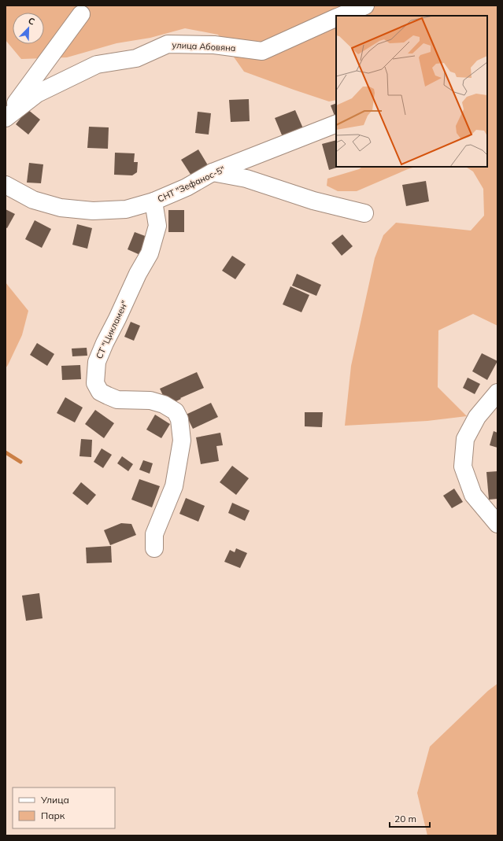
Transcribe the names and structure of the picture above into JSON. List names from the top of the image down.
{
  "streets": {
    "street": ["улица Абовяна", "СНТ \"Зефанос-5\"", "СТ \"Цикламен\""]
  },
  "crossings": [
    ["СНТ \"Зефанос-5\"", "СТ \"Цикламен\""]
  ],
  "legend": ["Улица", "Парк"],
  "scale_bar": "20 m",
  "north": "top right"
}
